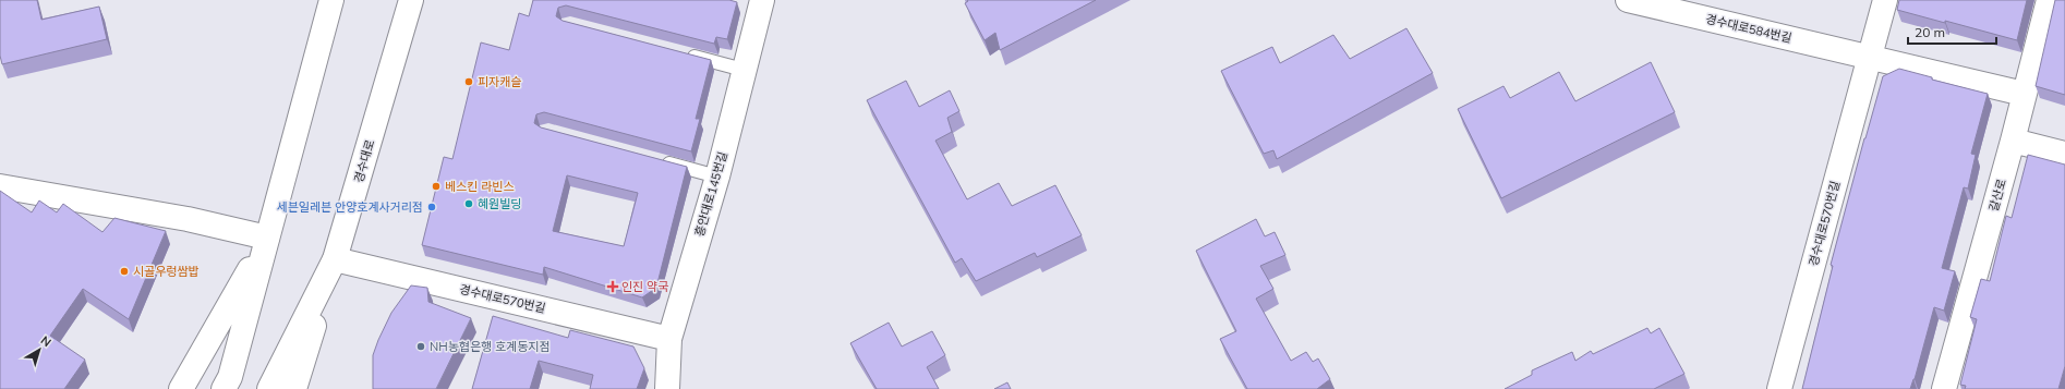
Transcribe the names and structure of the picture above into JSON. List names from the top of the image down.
{
  "streets": {
    "street": [
      "경수대로584번길",
      "경수대로",
      "흥안대로145번길",
      "갈산로",
      "경수대로570번길"
    ]
  },
  "crossings": [
    ["경수대로584번길", "갈산로"],
    ["경수대로584번길", "경수대로570번길"],
    ["경수대로", "경수대로570번길"],
    ["흥안대로145번길", "경수대로570번길"]
  ],
  "places": {
    "other": [
      "피자캐슬",
      "베스킨 라빈스",
      "혜원빌딩",
      "세븐일레븐 안양호계사거리점",
      "시골우렁쌈밥",
      "NH농협은행 호계동지점"
    ],
    "health": ["인진 약국"]
  },
  "scale_bar": "20 m",
  "north": "top right"
}
